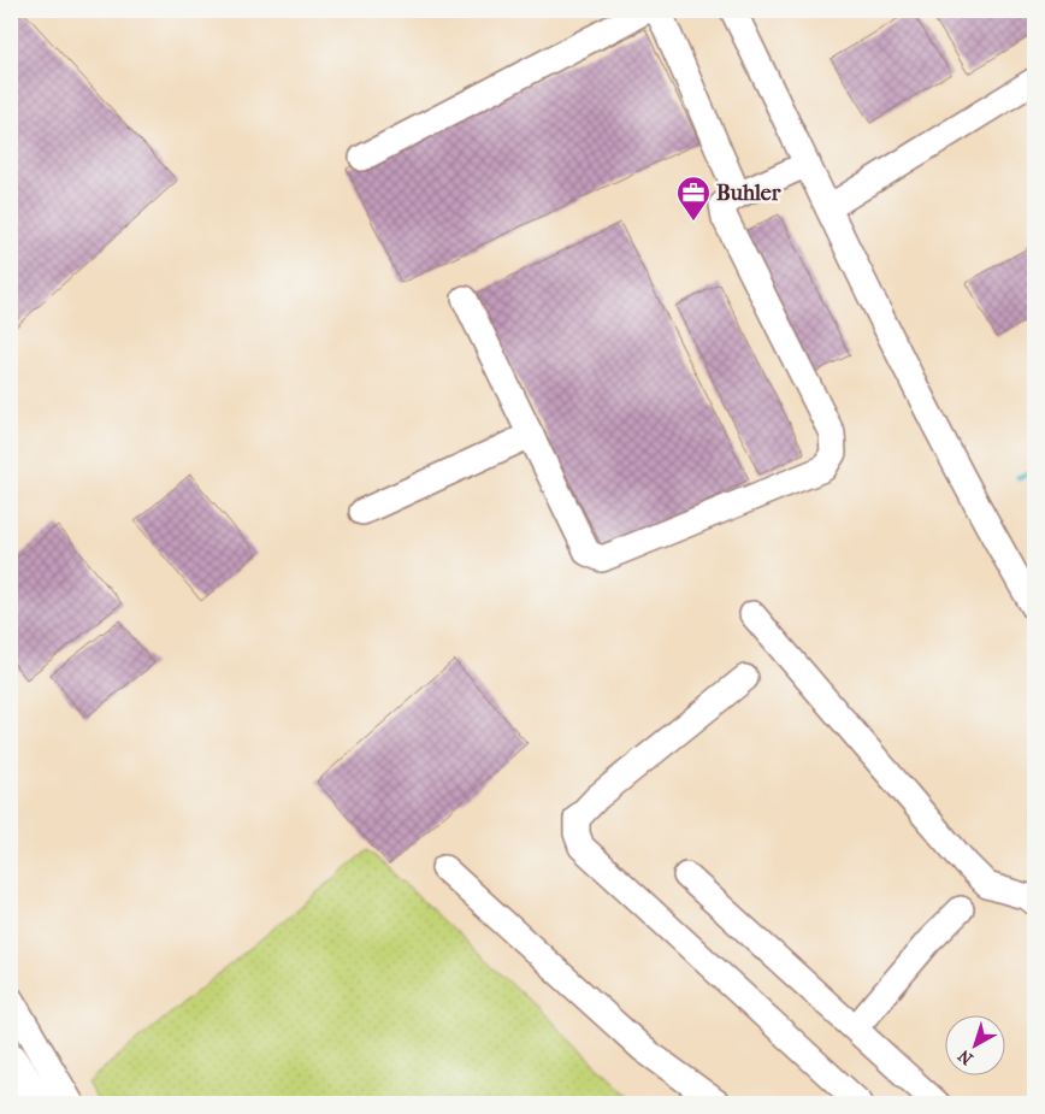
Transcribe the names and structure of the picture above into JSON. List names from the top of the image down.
{
  "places": {
    "office": ["Buhler"]
  },
  "north": "bottom left"
}
